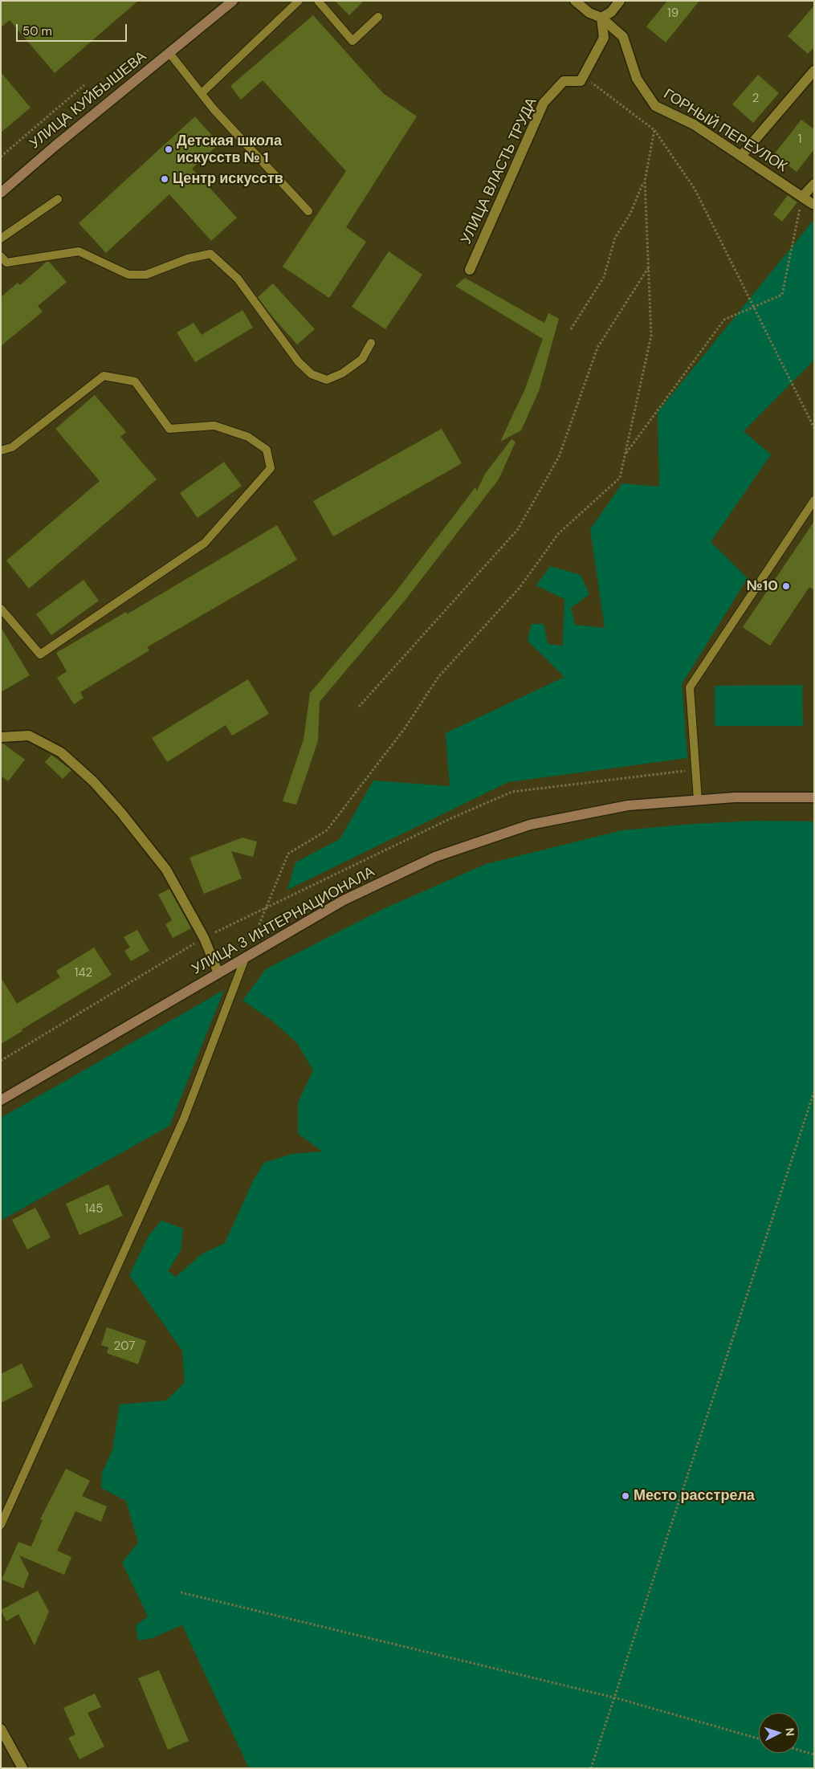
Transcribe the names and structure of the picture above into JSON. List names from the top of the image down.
{
  "streets": {
    "main road": ["УЛИЦА КУЙБЫШЕВА", "УЛИЦА 3 ИНТЕРНАЦИОНАЛА"],
    "street": ["ГОРНЫЙ ПЕРЕУЛОК", "УЛИЦА ВЛАСТЬ ТРУДА"]
  },
  "places": [
    "Детская школа искусств № 1",
    "Центр искусств",
    "№10",
    "Место расстрела"
  ],
  "house_numbers": [
    "19",
    "2",
    "1",
    "142",
    "145",
    "207"
  ],
  "scale_bar": "50 m",
  "north": "right"
}
